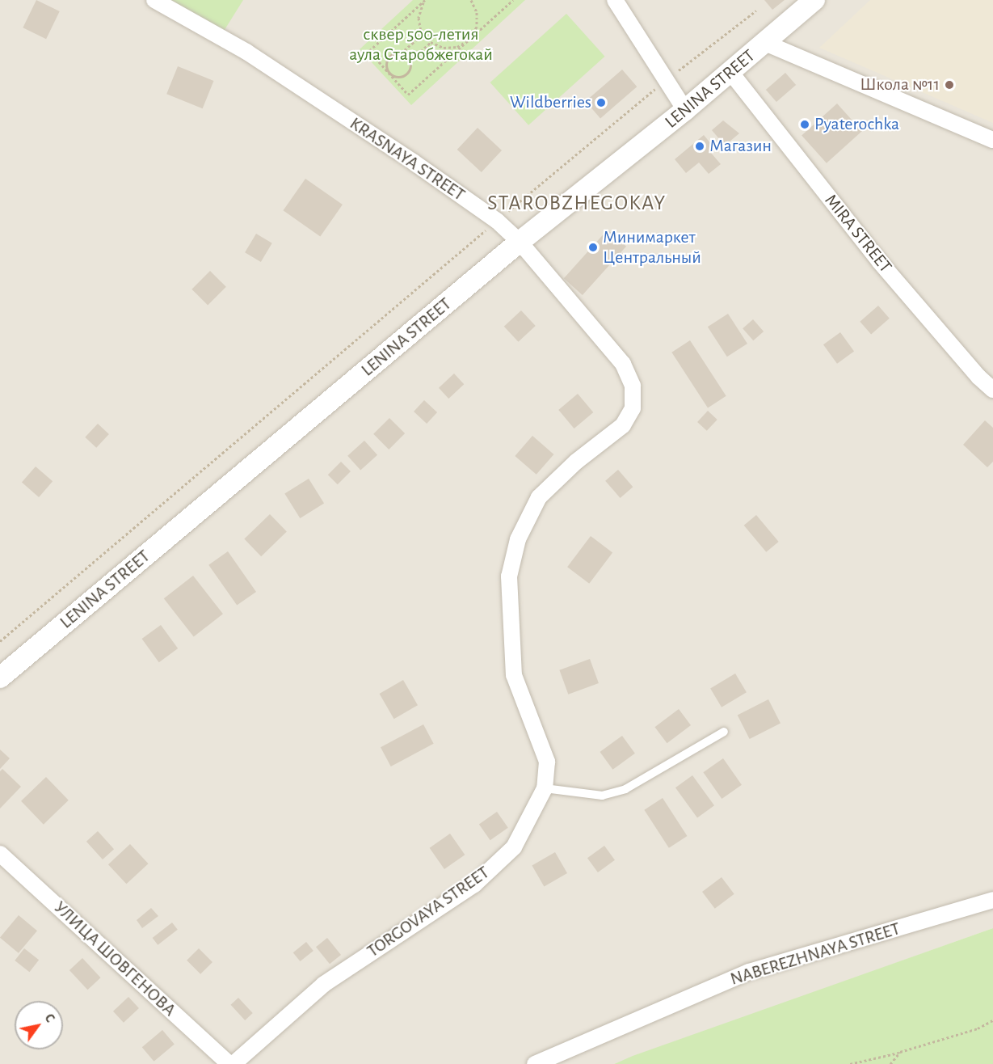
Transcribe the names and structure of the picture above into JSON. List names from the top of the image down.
{
  "streets": {
    "street": [
      "LENINA STREET",
      "KRASNAYA STREET",
      "MIRA STREET",
      "TORGOVAYA STREET",
      "NABEREZHNAYA STREET",
      "УЛИЦА ШОВГЕНОВА"
    ]
  },
  "crossings": [
    ["LENINA STREET", "KRASNAYA STREET"],
    ["LENINA STREET", "MIRA STREET"],
    ["KRASNAYA STREET", "TORGOVAYA STREET"]
  ],
  "districts": ["STAROBZHEGOKAY"],
  "parks": ["сквер 500-летия аула Старобжегокай"],
  "places": [
    "Школа №11",
    "Wildberries",
    "Pyaterochka",
    "Магазин",
    "Минимаркет Центральный"
  ],
  "north": "top right"
}
